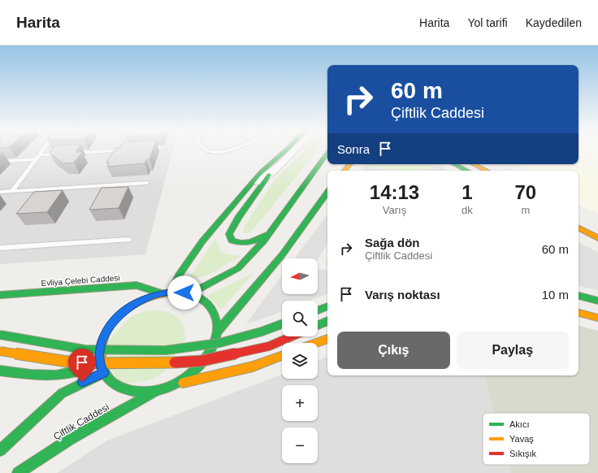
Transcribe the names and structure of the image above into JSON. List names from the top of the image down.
{
  "streets": {
    "street": ["Evliya Çelebi Caddesi", "Çiftlik Caddesi"]
  },
  "crossings": [
    ["Evliya Çelebi Caddesi", "Çiftlik Caddesi"]
  ],
  "legend": ["Akıcı", "Yavaş", "Sıkışık"],
  "north": "left",
  "page": {
    "header": "Harita",
    "nav": ["Harita", "Yol tarifi", "Kaydedilen"],
    "turn": ["60 m", "Çiftlik Caddesi"],
    "then": "Sonra",
    "eta": [
      "14:13",
      "Varış",
      "1",
      "dk",
      "70",
      "m"
    ],
    "list": [
      {
        "name": "Sağa dön",
        "note": "Çiftlik Caddesi",
        "value": "60 m"
      },
      {
        "name": "Varış noktası",
        "value": "10 m"
      }
    ],
    "map_buttons": ["+", "−"],
    "buttons": ["Çıkış", "Paylaş"]
  }
}
